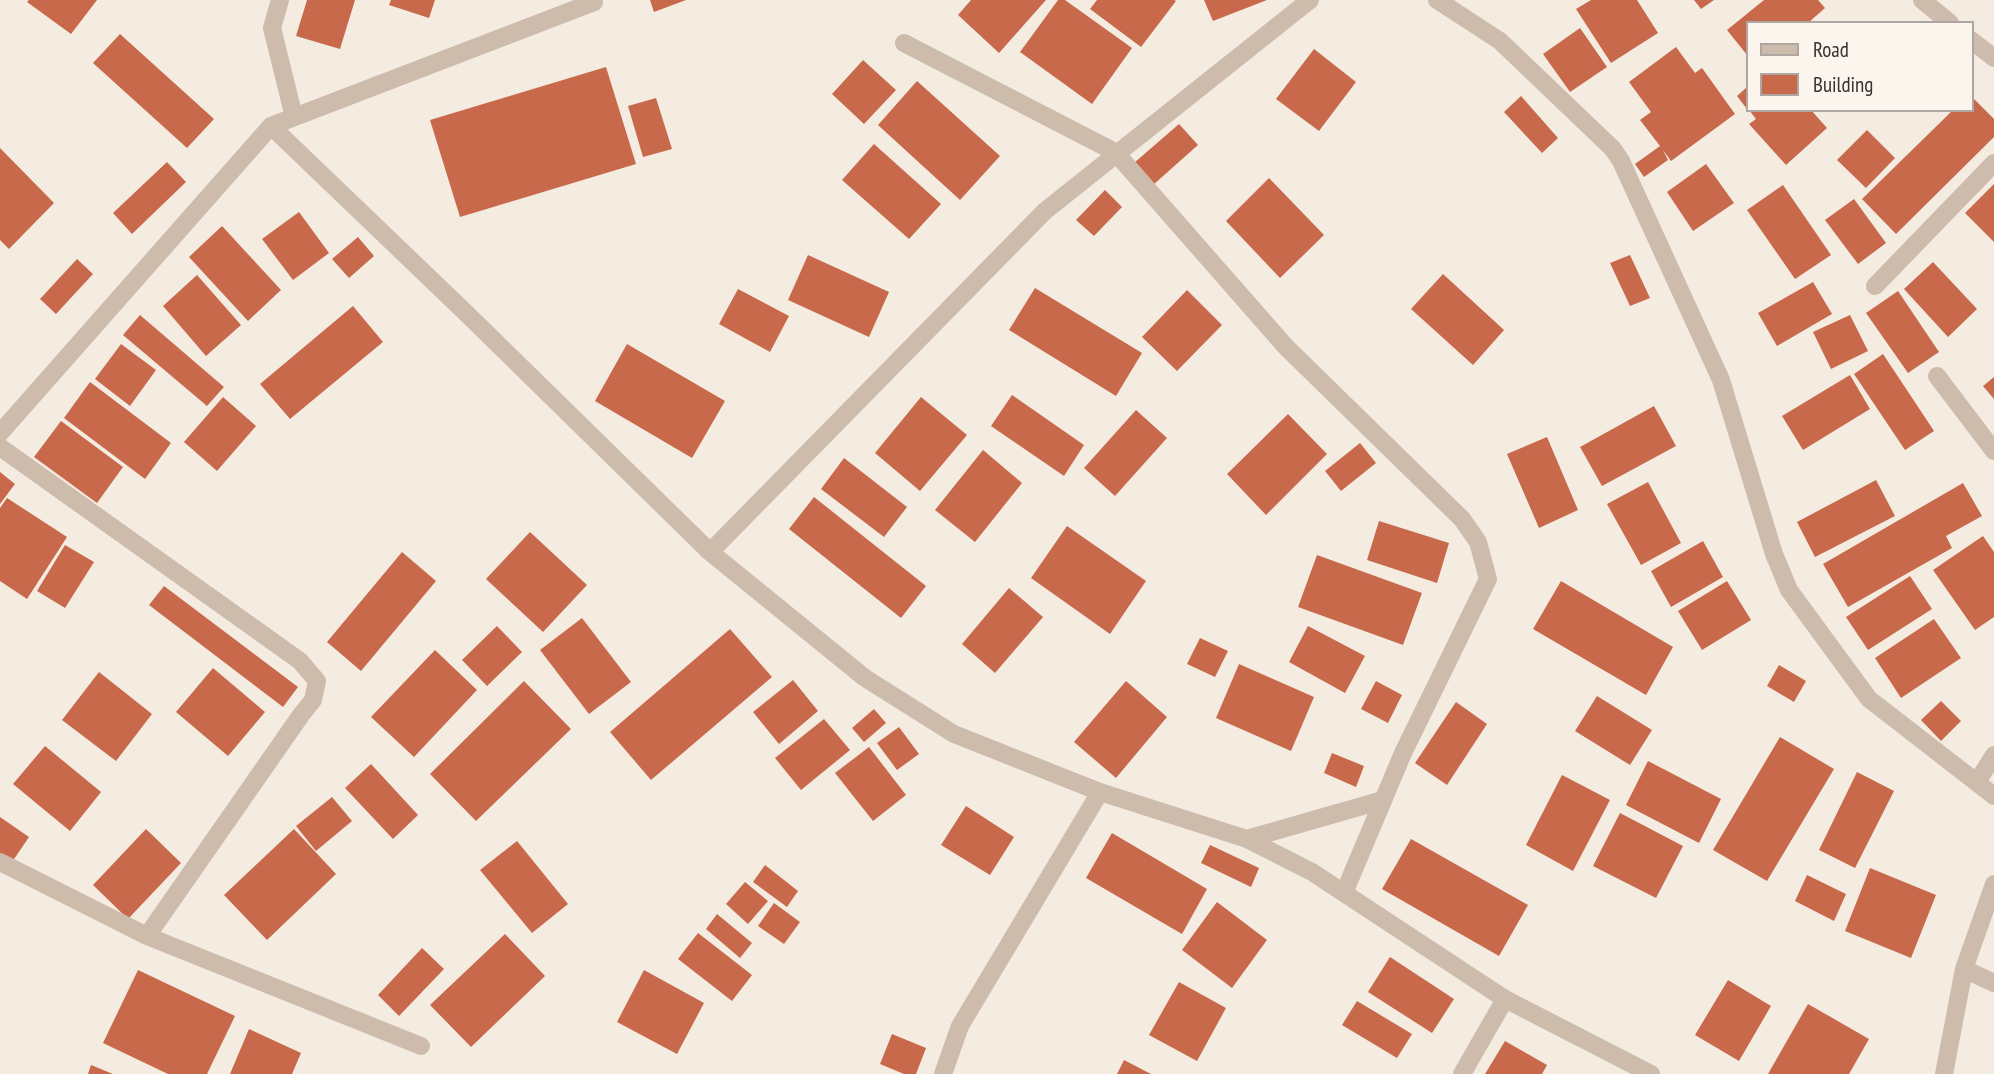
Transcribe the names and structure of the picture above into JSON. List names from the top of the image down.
{
  "legend": ["Road", "Building"]
}
